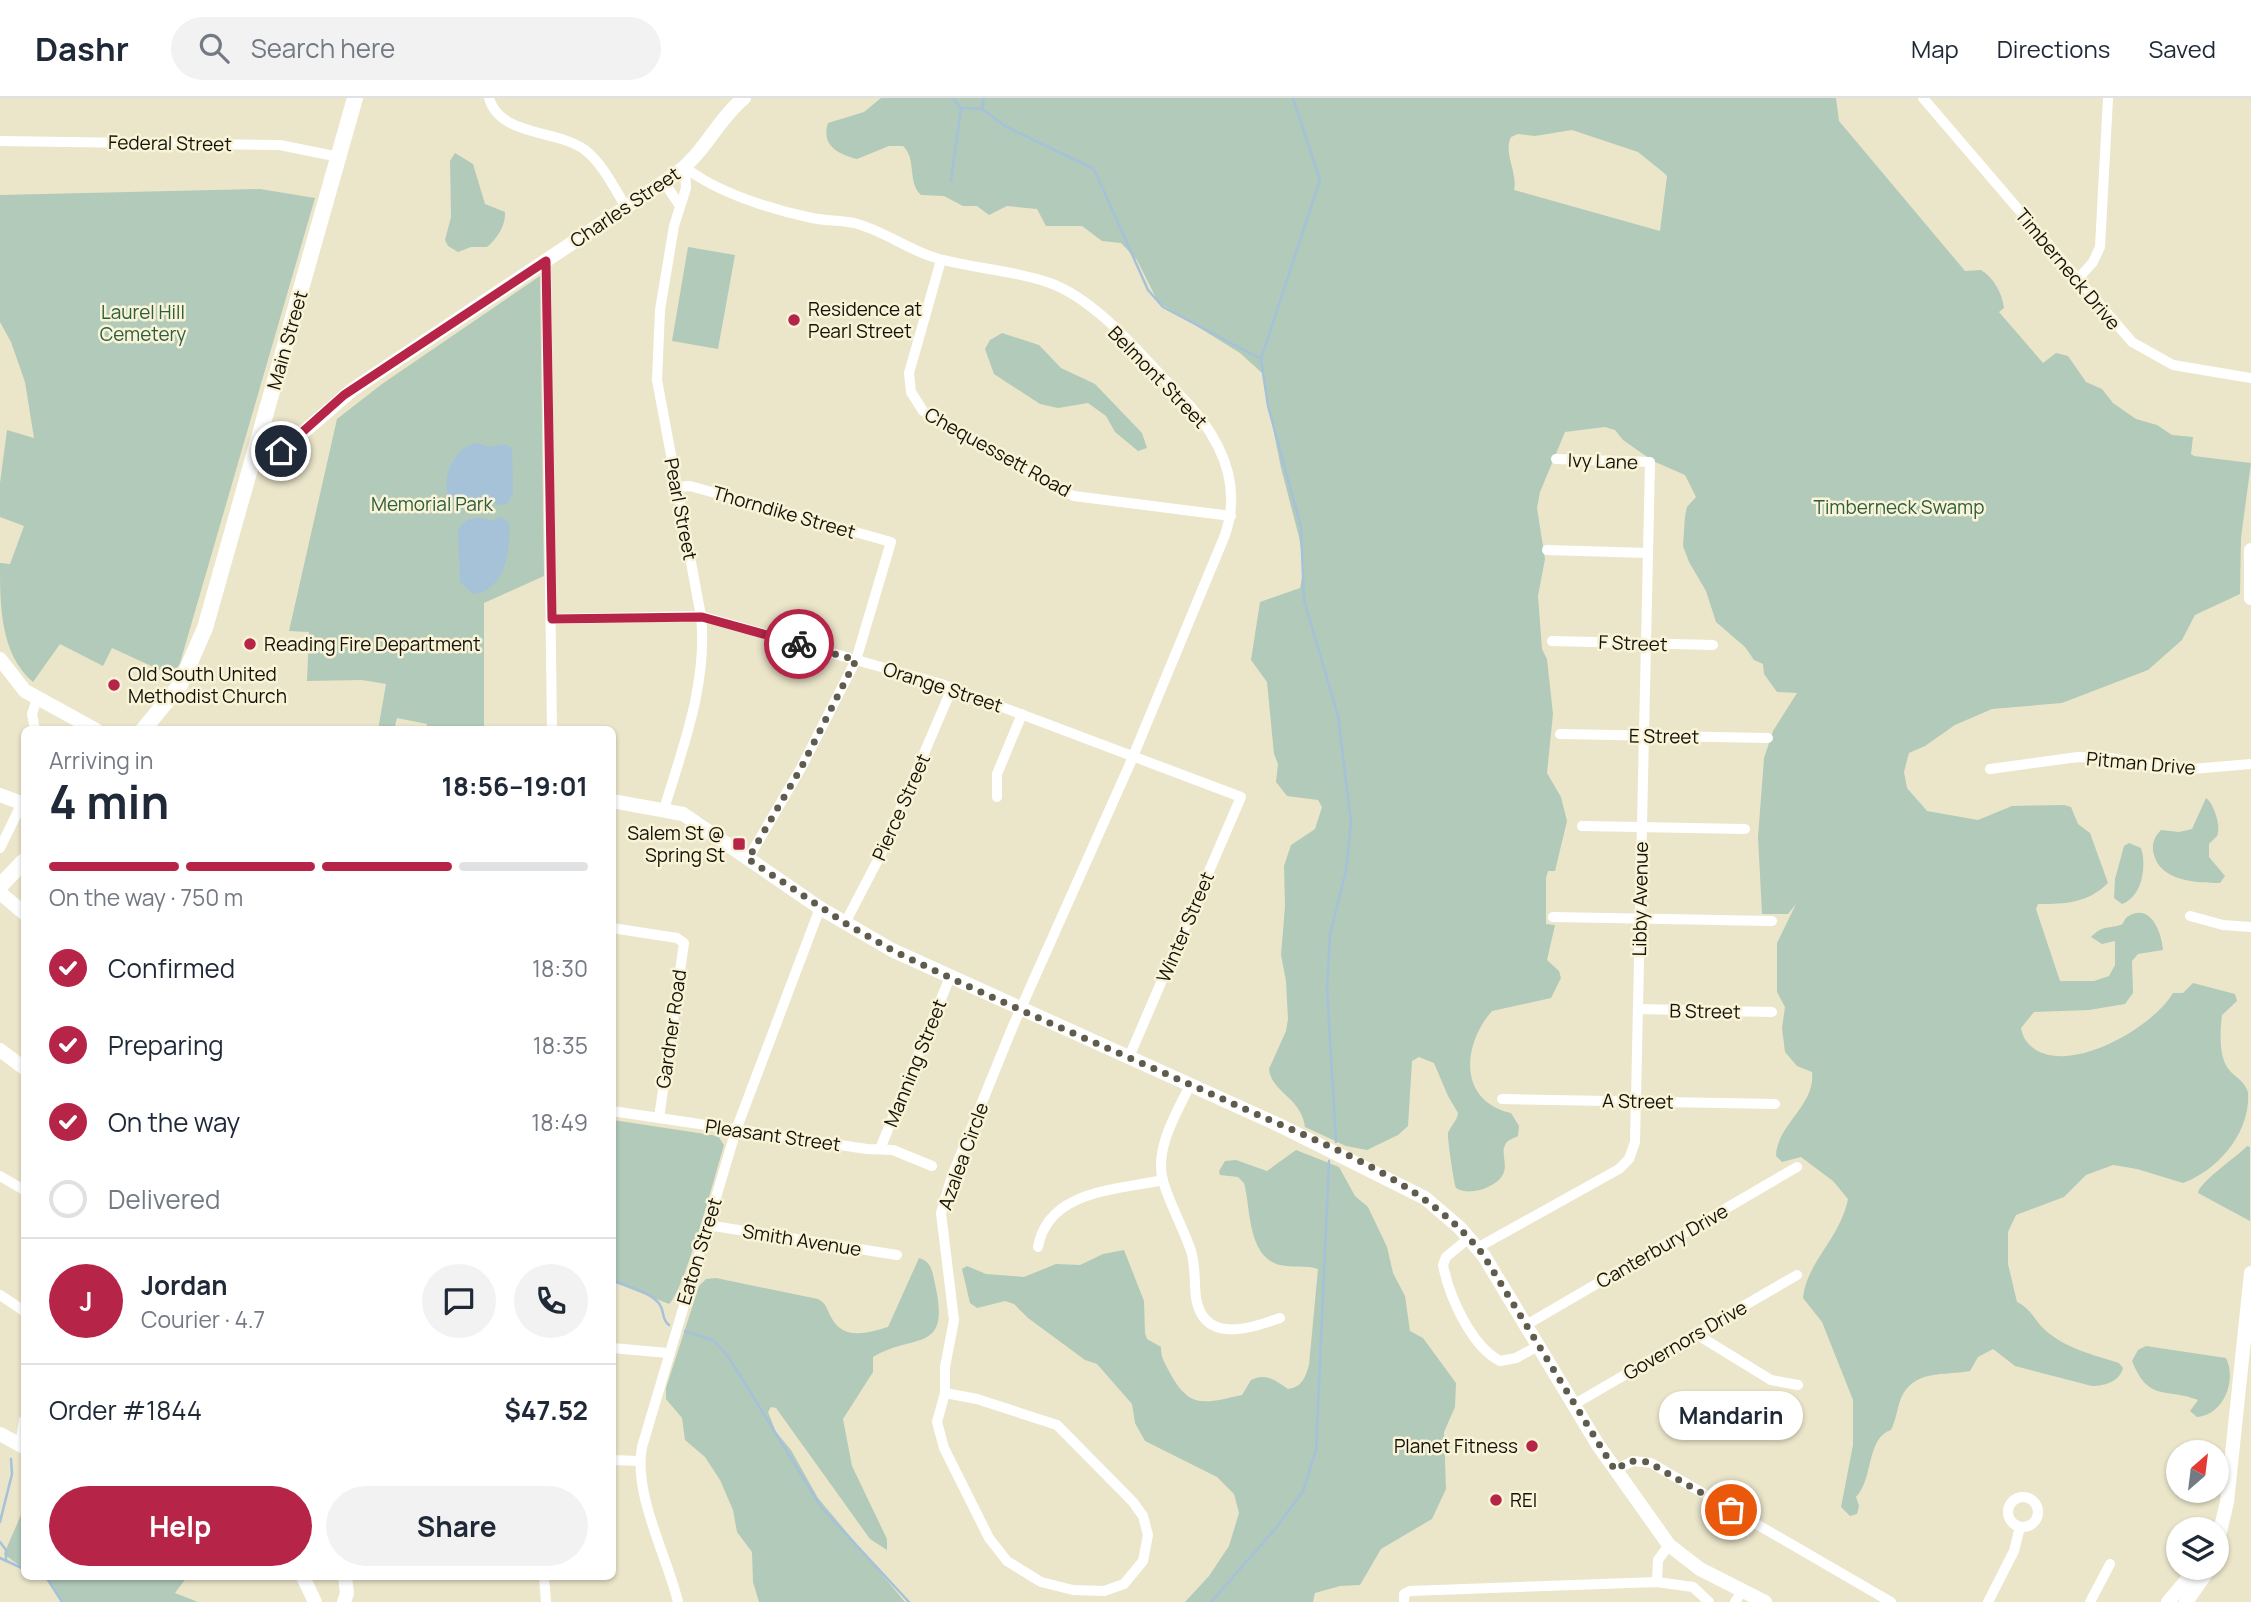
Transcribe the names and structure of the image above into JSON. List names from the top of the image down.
{
  "streets": {
    "main road": ["Charles Street", "Main Street"],
    "street": [
      "Federal Street",
      "Timberneck Drive",
      "Belmont Street",
      "Chequessett Road",
      "Ivy Lane",
      "Pearl Street",
      "Thorndike Street",
      "F Street",
      "Orange Street",
      "E Street",
      "Pitman Drive",
      "Pierce Street",
      "Libby Avenue",
      "Winter Street",
      "B Street",
      "Gardner Road",
      "Manning Street",
      "A Street",
      "Pleasant Street",
      "Azalea Circle",
      "Smith Avenue",
      "Canterbury Drive",
      "Eaton Street",
      "Governors Drive"
    ]
  },
  "crossings": [
    ["Federal Street", "Main Street"],
    ["Charles Street", "Main Street"],
    ["Charles Street", "Belmont Street"],
    ["Charles Street", "Pearl Street"],
    ["Belmont Street", "Chequessett Road"],
    ["Belmont Street", "Pearl Street"],
    ["Belmont Street", "Orange Street"],
    ["Belmont Street", "Azalea Circle"],
    ["Ivy Lane", "Libby Avenue"],
    ["Pearl Street", "Thorndike Street"],
    ["Pearl Street", "Orange Street"],
    ["Thorndike Street", "Orange Street"],
    ["F Street", "Libby Avenue"],
    ["Orange Street", "Pierce Street"],
    ["Orange Street", "Winter Street"],
    ["E Street", "Libby Avenue"],
    ["Libby Avenue", "B Street"],
    ["Libby Avenue", "A Street"],
    ["Gardner Road", "Pleasant Street"],
    ["Manning Street", "Pleasant Street"],
    ["Pleasant Street", "Eaton Street"],
    ["Smith Avenue", "Eaton Street"]
  ],
  "parks": ["Laurel Hill Cemetery", "Memorial Park", "Timberneck Swamp"],
  "places": {
    "other": [
      "Residence at Pearl Street",
      "Reading Fire Department",
      "Old South United Methodist Church",
      "Planet Fitness",
      "REI",
      "Mandarin"
    ],
    "transit": ["Salem St @ Spring St"]
  },
  "north": "top right",
  "page": {
    "header": "Dashr",
    "search": "Search here",
    "nav": ["Map", "Directions", "Saved"],
    "heading": ["4 min", "Arriving in", "18:56–19:01"],
    "panel": [
      "Jordan",
      "Courier · 4.7",
      "Order #1844",
      "$47.52"
    ],
    "bar": "On the way · 750 m",
    "list": [
      ["Confirmed", "18:30"],
      ["Preparing", "18:35"],
      ["On the way", "18:49"],
      "Delivered"
    ],
    "round": "J",
    "bubble": "Mandarin",
    "buttons": ["Help", "Share"]
  }
}
